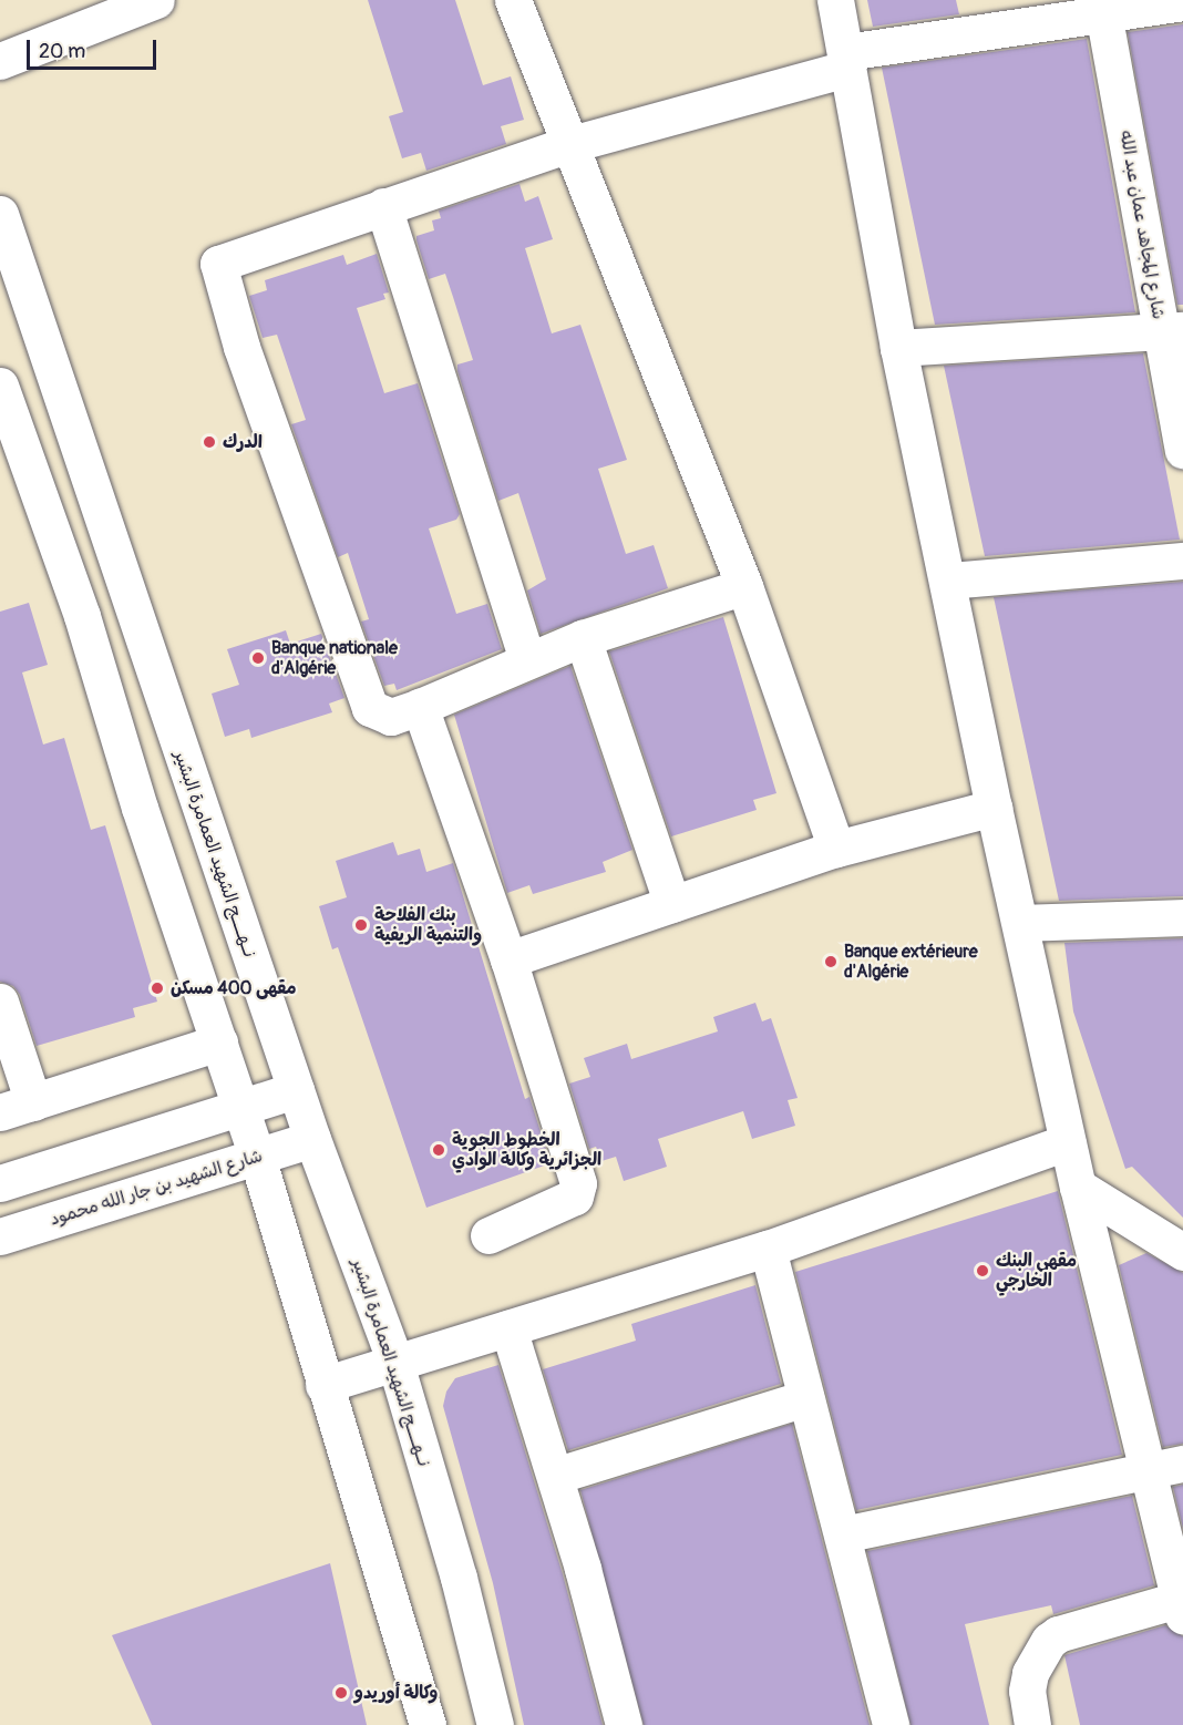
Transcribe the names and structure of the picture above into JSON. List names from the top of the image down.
{
  "streets": {
    "street": ["شارع المجاهد عمان عبد الله", "نــهـــــج الشهيد العمامرة البشير", "شارع الشهيد بن جار الله محمود"]
  },
  "crossings": [
    ["نــهـــــج الشهيد العمامرة البشير", "شارع الشهيد بن جار الله محمود"]
  ],
  "places": [
    "الدرك",
    "Banque nationale d'Algérie",
    "بنك الفلاحة والتنمية الريفية",
    "Banque extérieure d'Algérie",
    "مقهى 400 مسكن",
    "الخطوط الجوية الجزائرية وكالة الوادي",
    "مقهى البنك الخارجي",
    "وكالة أوريدو"
  ],
  "scale_bar": "20 m"
}
